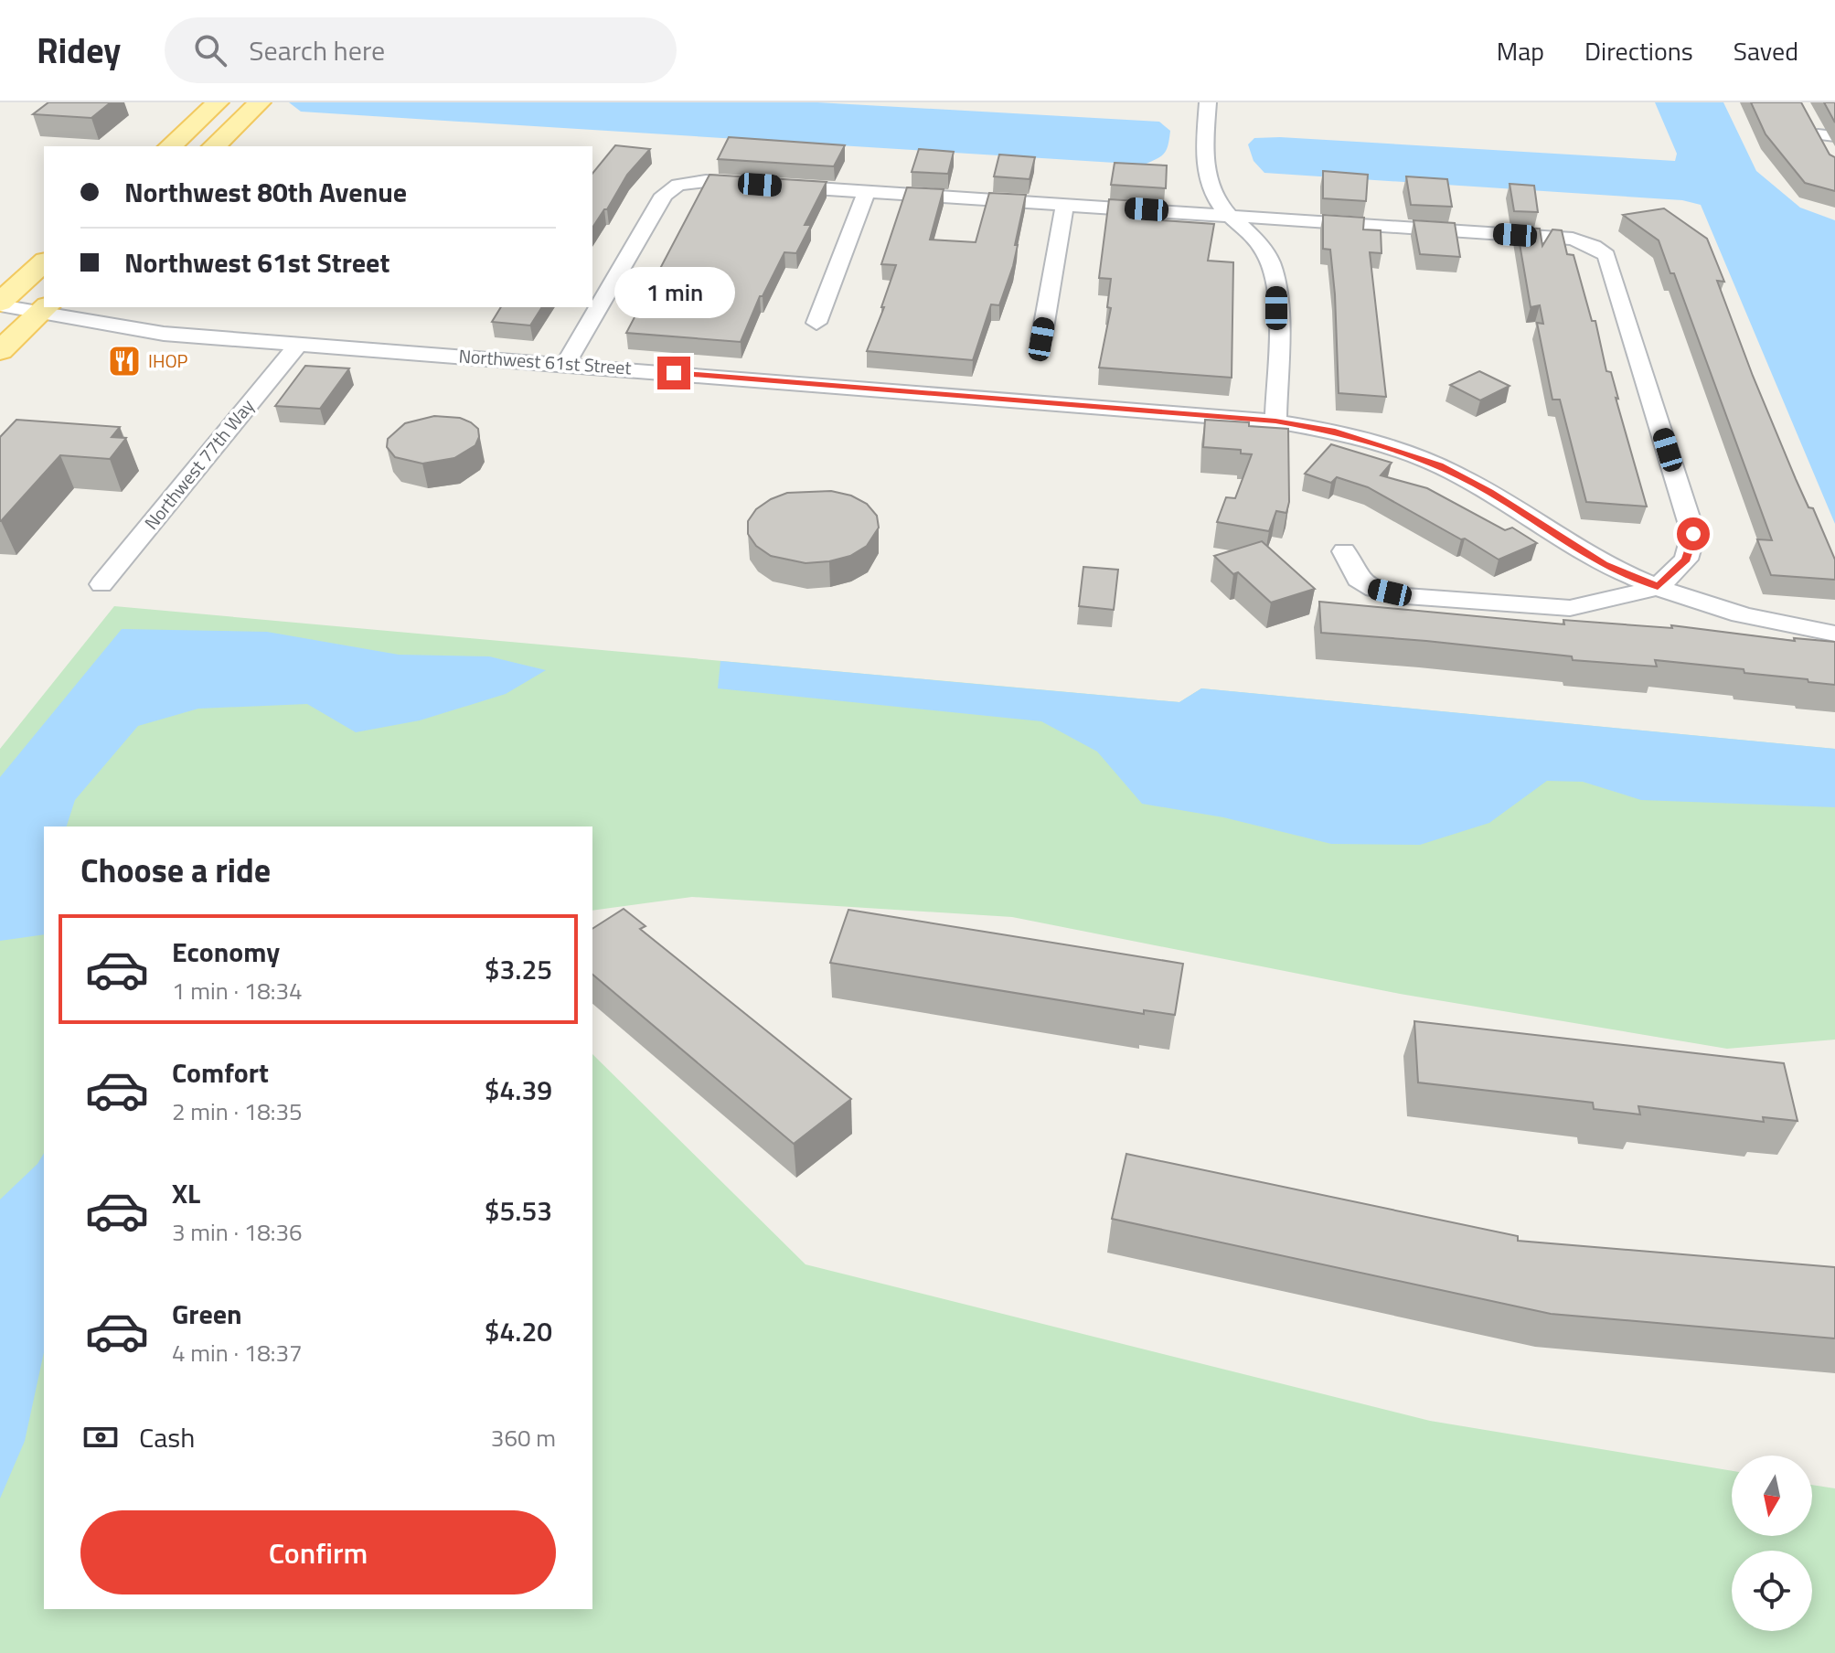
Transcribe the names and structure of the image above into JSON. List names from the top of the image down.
{
  "streets": {
    "street": ["Northwest 61st Street", "Northwest 77th Way"]
  },
  "crossings": [
    ["Northwest 61st Street", "Northwest 77th Way"]
  ],
  "places": {
    "restaurant": ["IHOP"]
  },
  "north": "bottom",
  "page": {
    "header": "Ridey",
    "search": "Search here",
    "nav": ["Map", "Directions", "Saved"],
    "banner": ["Northwest 80th Avenue", "Northwest 61st Street"],
    "bubble": "1 min",
    "heading": "Choose a ride",
    "list": [
      {
        "name": "Economy",
        "note": "1 min · 18:34",
        "value": "$3.25"
      },
      {
        "name": "Comfort",
        "note": "2 min · 18:35",
        "value": "$4.39"
      },
      {
        "name": "XL",
        "note": "3 min · 18:36",
        "value": "$5.53"
      },
      {
        "name": "Green",
        "note": "4 min · 18:37",
        "value": "$4.20"
      }
    ],
    "pay": ["Cash", "360 m"],
    "buttons": "Confirm"
  }
}
